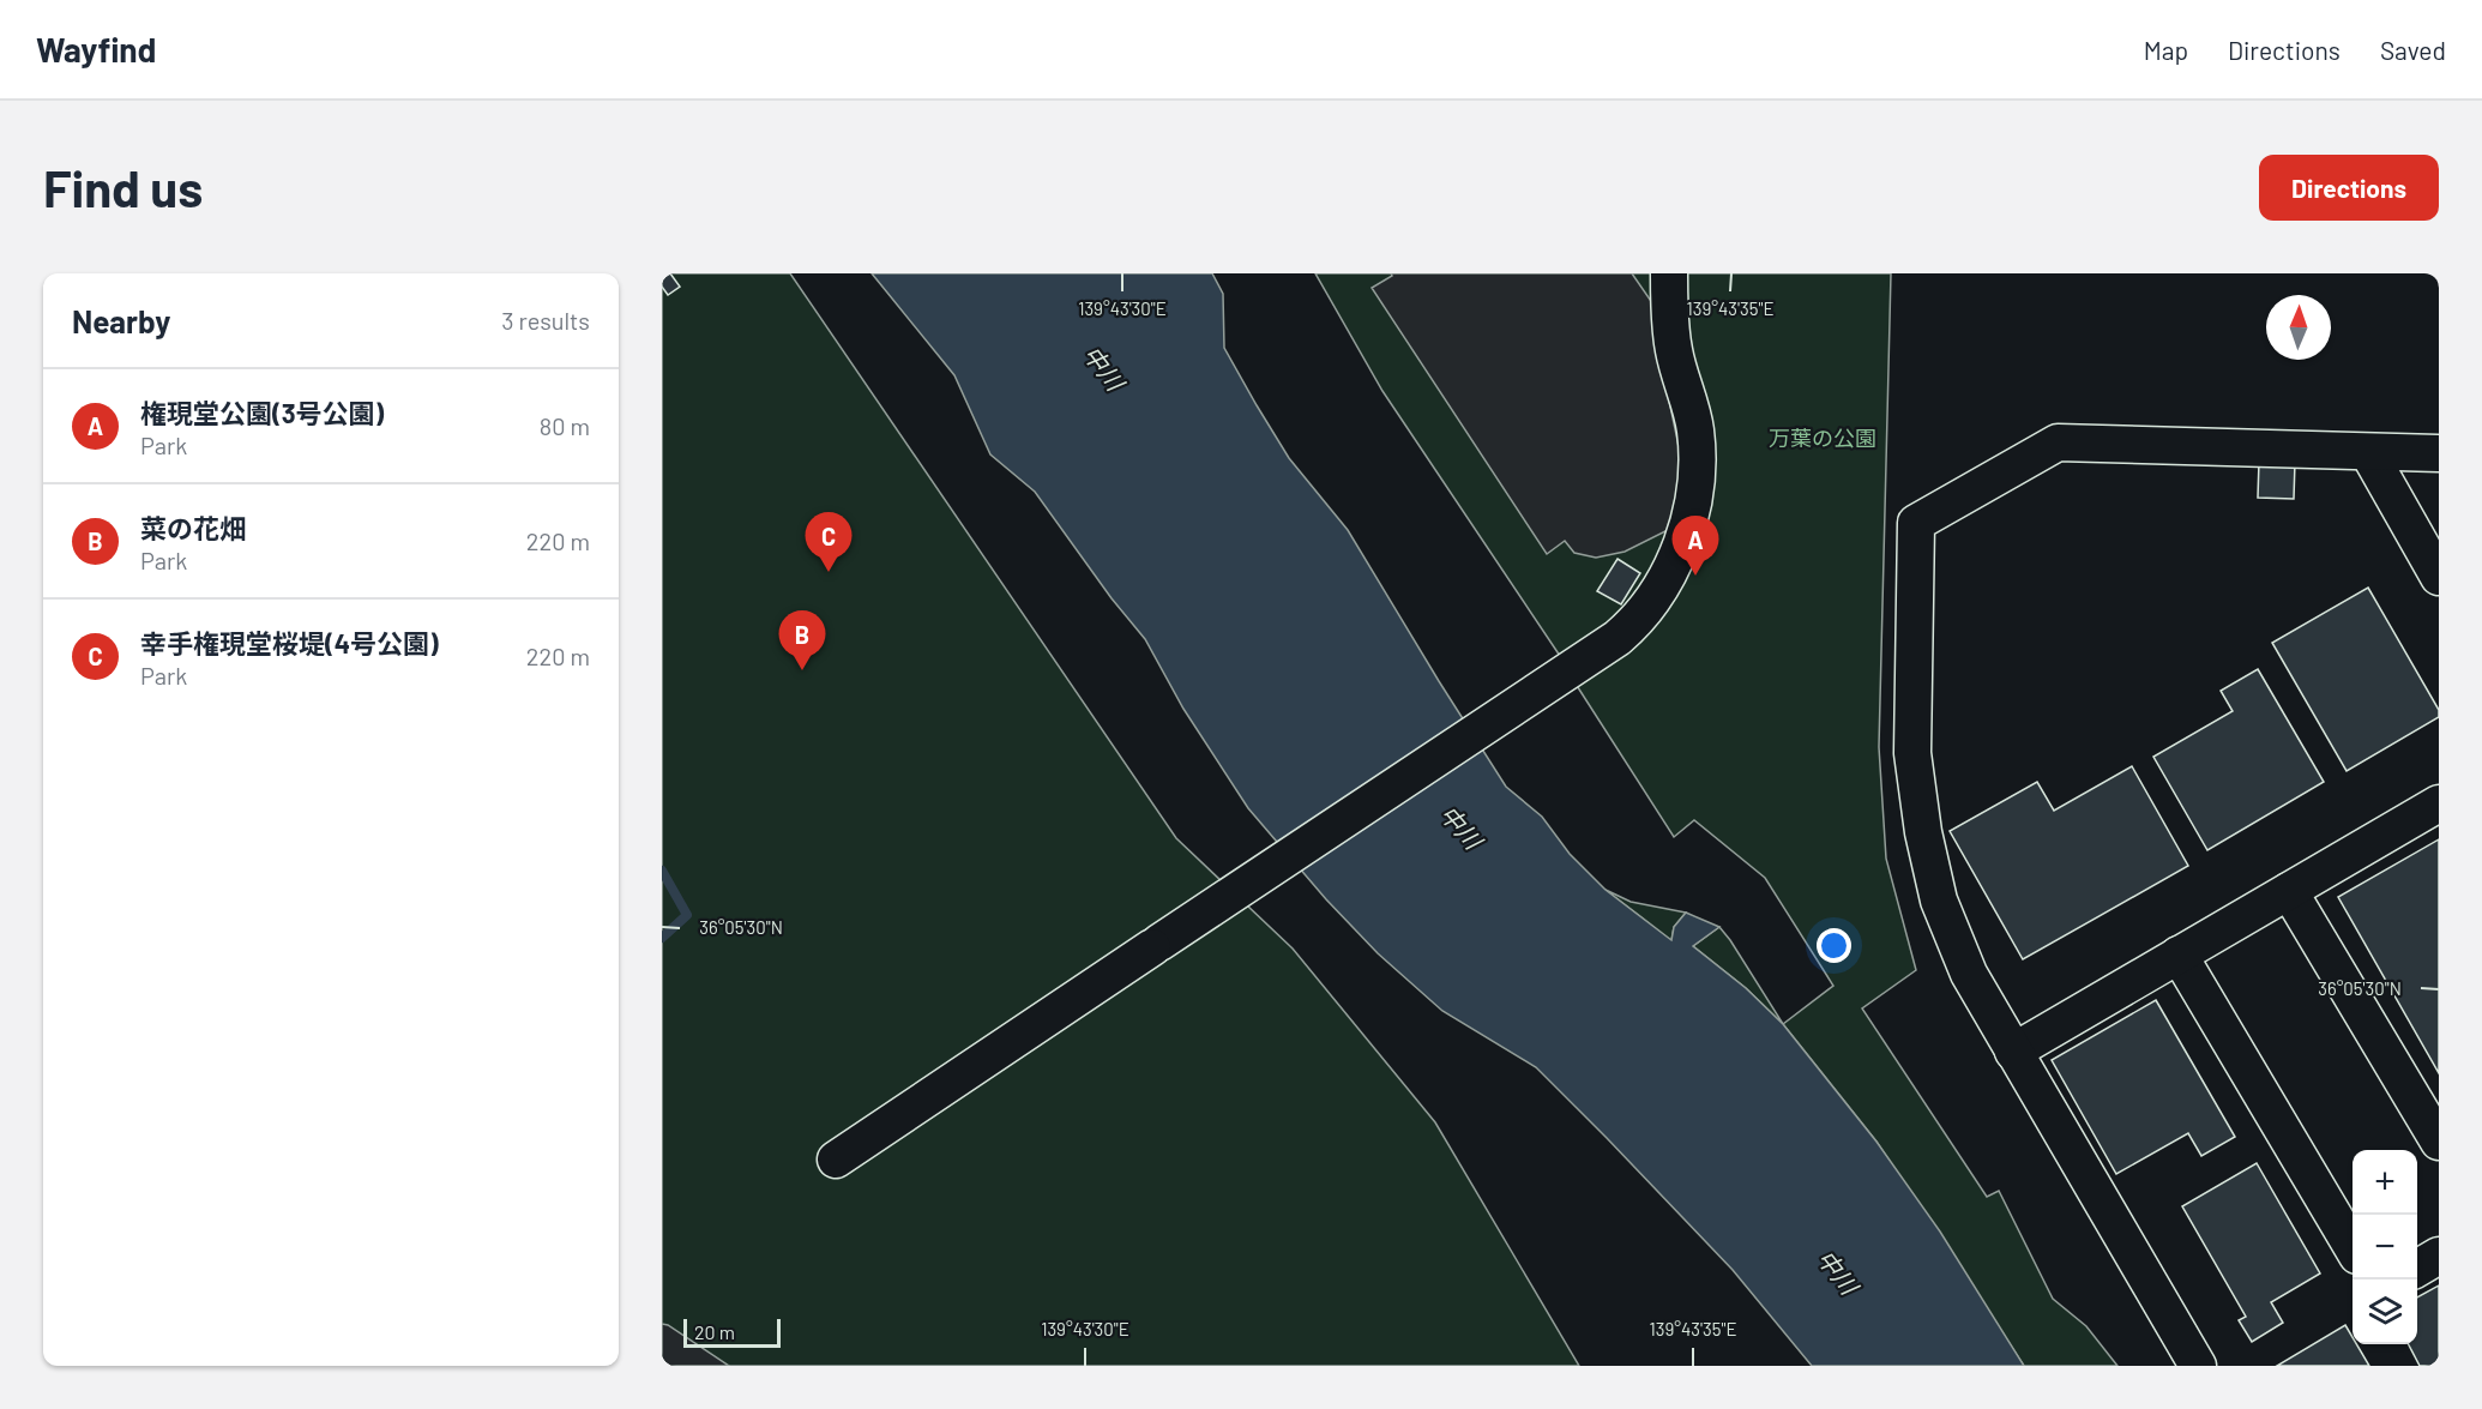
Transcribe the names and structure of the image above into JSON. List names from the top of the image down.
{
  "water": ["中川"],
  "parks": ["万葉の公園"],
  "scale_bar": "20 m",
  "north": "top",
  "page": {
    "header": "Wayfind",
    "nav": ["Map", "Directions", "Saved"],
    "buttons": "Directions",
    "title": "Find us",
    "heading": ["Nearby", "3 results"],
    "list": [
      {
        "mark": "A",
        "name": "権現堂公園(3号公園)",
        "note": "Park",
        "value": "80 m"
      },
      {
        "mark": "B",
        "name": "菜の花畑",
        "note": "Park",
        "value": "220 m"
      },
      {
        "mark": "C",
        "name": "幸手権現堂桜堤(4号公園)",
        "note": "Park",
        "value": "220 m"
      }
    ],
    "pins": ["C", "A", "B"],
    "map_buttons": ["+", "−"],
    "scale": "20 m"
  },
  "coordinates": ["139°43'30\"E", "139°43'35\"E", "36°05'30\"N"]
}
